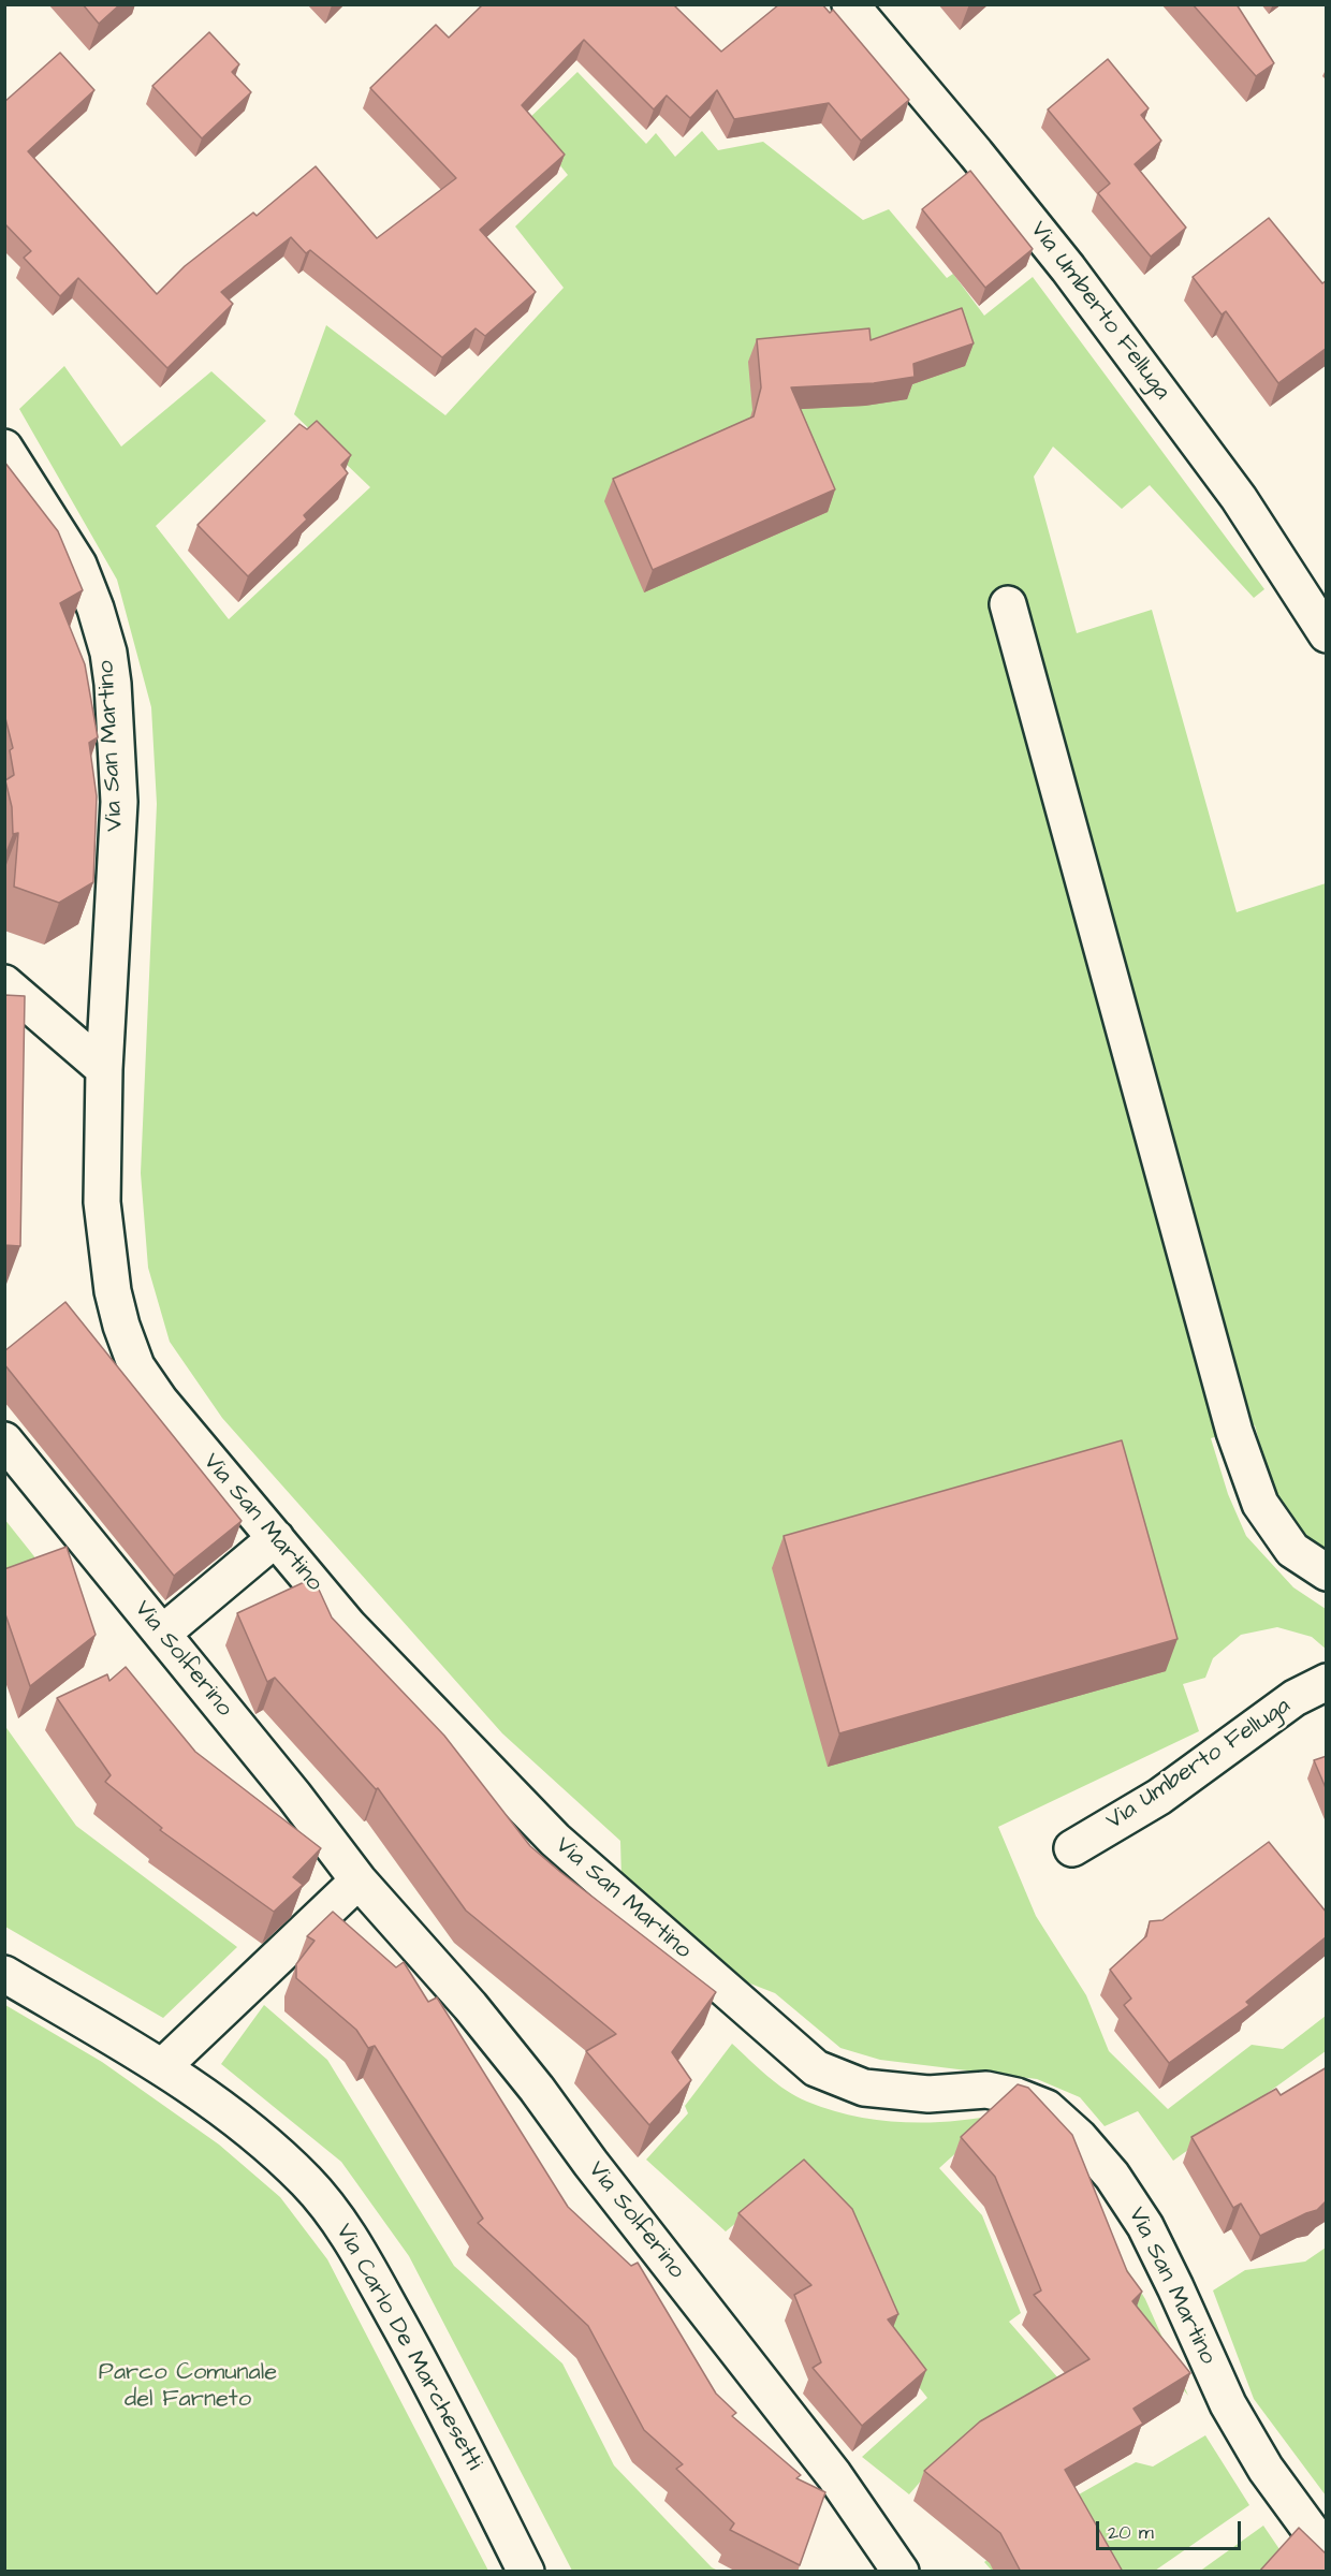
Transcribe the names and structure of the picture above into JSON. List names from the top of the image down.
{
  "streets": {
    "street": [
      "Via Umberto Felluga",
      "Via San Martino",
      "Via Solferino",
      "Via Carlo De Marchesetti"
    ]
  },
  "parks": ["Parco Comunale del Farneto"],
  "scale_bar": "20 m"
}
